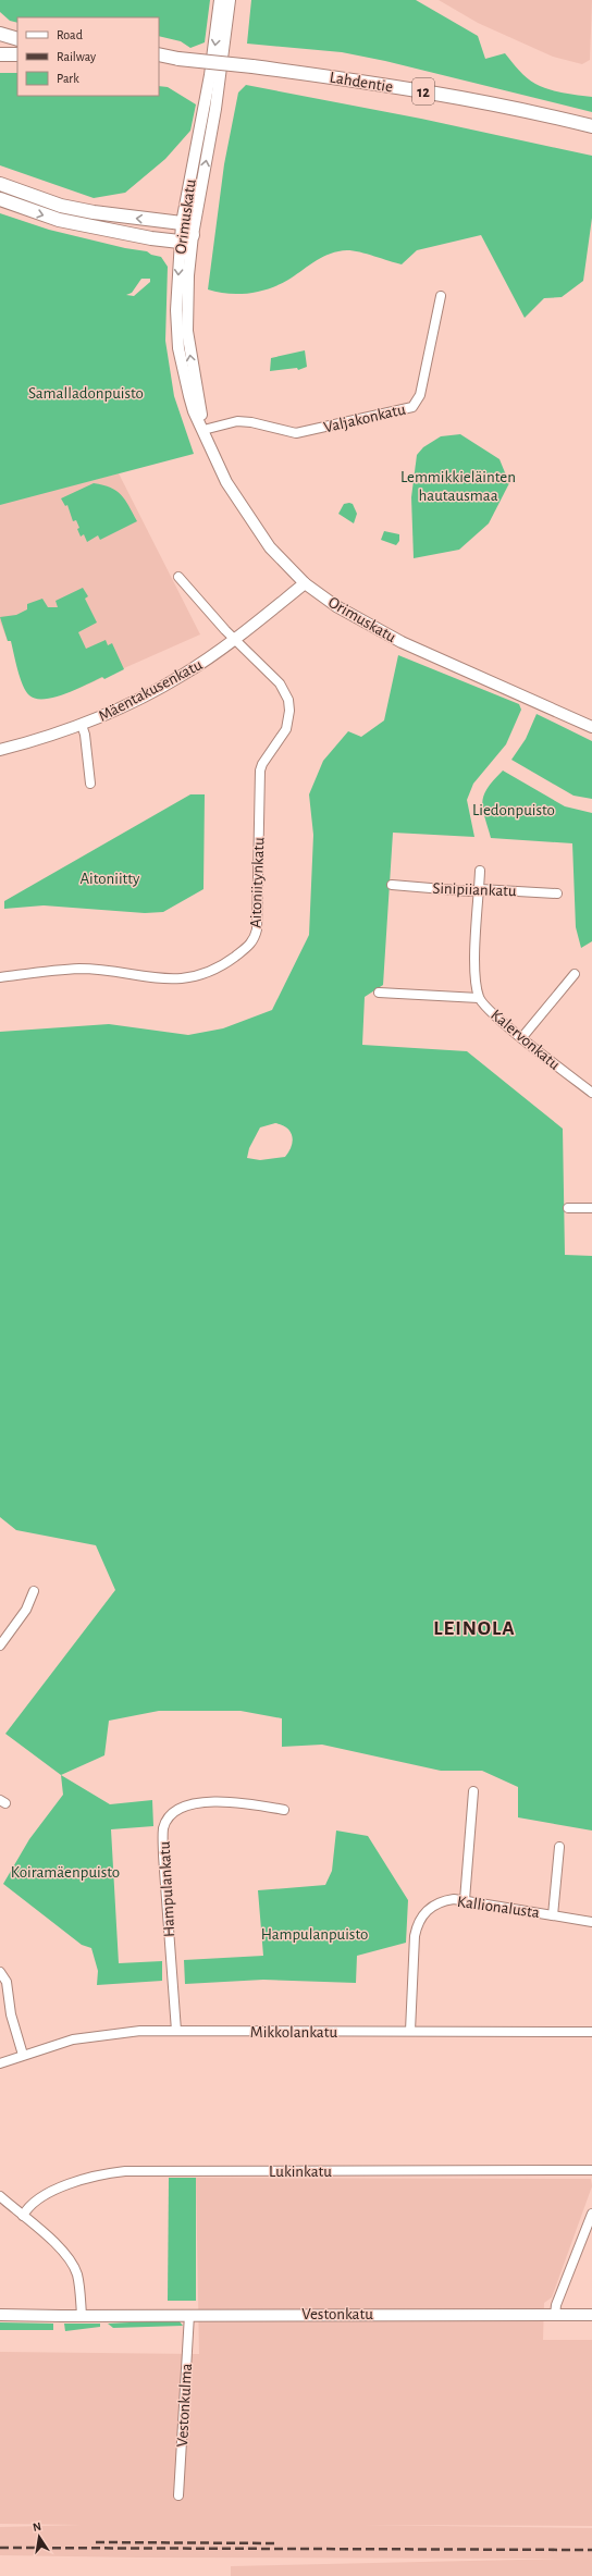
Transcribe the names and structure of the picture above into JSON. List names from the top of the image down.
{
  "streets": {
    "highway": ["Lahdentie", "12"],
    "main road": ["Orimuskatu", "Mäentakusenkatu", "Vestonkatu"],
    "street": [
      "Valjakonkatu",
      "Aitoniitynkatu",
      "Sinipiiankatu",
      "Kalervonkatu",
      "Hampulankatu",
      "Kallionalusta",
      "Mikkolankatu",
      "Lukinkatu",
      "Vestonkulma"
    ]
  },
  "crossings": [
    ["Orimuskatu", "Valjakonkatu"],
    ["Orimuskatu", "Mäentakusenkatu"],
    ["Mäentakusenkatu", "Aitoniitynkatu"],
    ["Sinipiiankatu", "Kalervonkatu"],
    ["Hampulankatu", "Mikkolankatu"],
    ["Kallionalusta", "Mikkolankatu"],
    ["Vestonkatu", "Vestonkulma"]
  ],
  "districts": ["LEINOLA"],
  "parks": [
    "Samalladonpuisto",
    "Lemmikkieläinten hautausmaa",
    "Liedonpuisto",
    "Aitoniitty",
    "Koiramäenpuisto",
    "Hampulanpuisto"
  ],
  "legend": ["Road", "Railway", "Park"],
  "north": "top"
}
